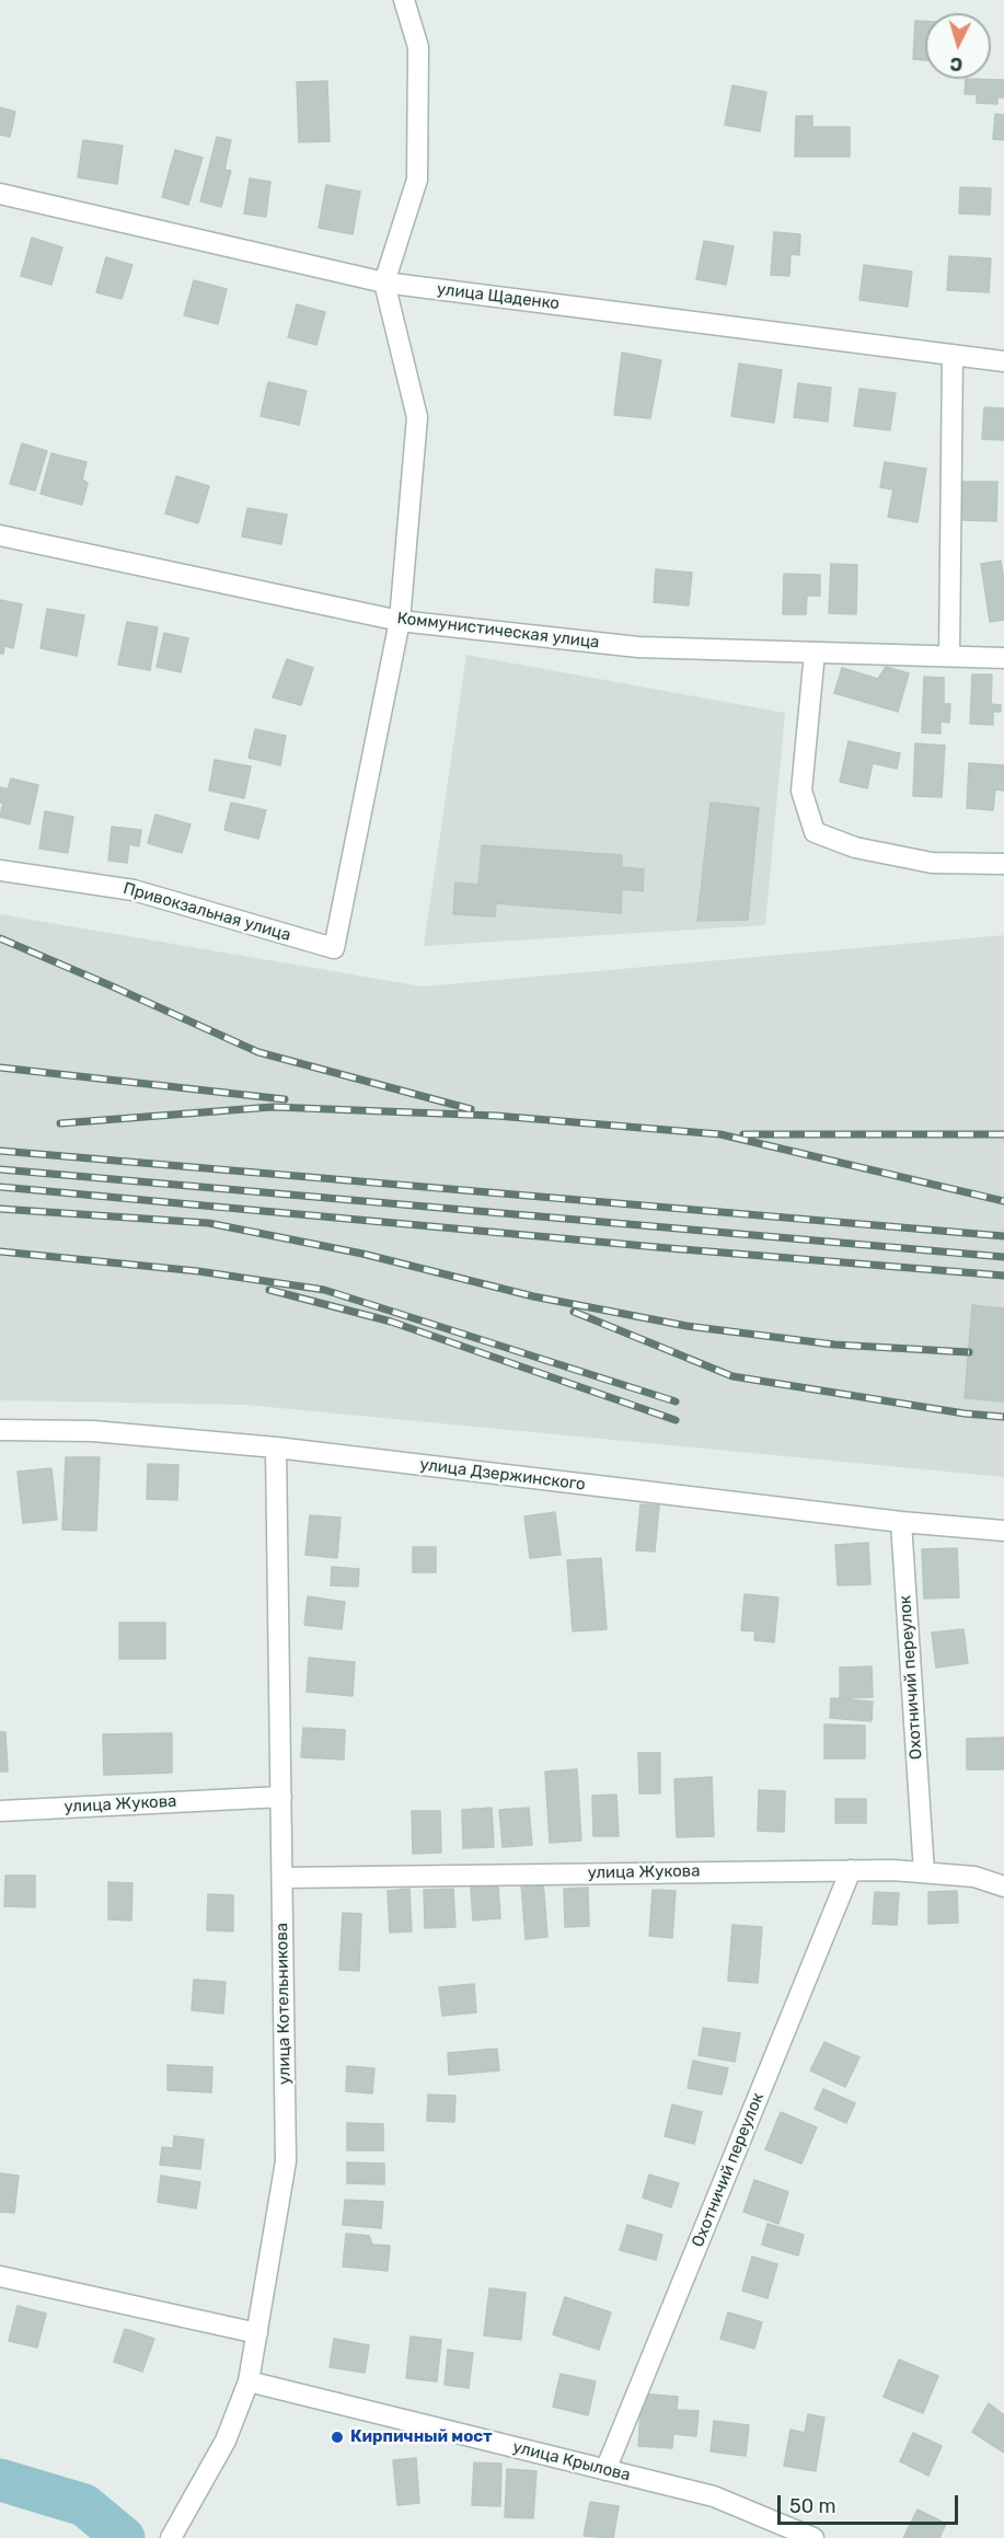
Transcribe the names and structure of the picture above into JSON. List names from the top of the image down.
{
  "streets": {
    "street": [
      "улица Щаденко",
      "Коммунистическая улица",
      "Привокзальная улица",
      "улица Дзержинского",
      "Охотничий переулок",
      "улица Жукова",
      "улица Котельникова",
      "улица Крылова"
    ]
  },
  "crossings": [
    ["Коммунистическая улица", "Привокзальная улица"],
    ["улица Дзержинского", "Охотничий переулок"],
    ["улица Дзержинского", "улица Котельникова"],
    ["Охотничий переулок", "улица Жукова"],
    ["Охотничий переулок", "улица Крылова"],
    ["улица Жукова", "улица Котельникова"],
    ["улица Котельникова", "улица Крылова"]
  ],
  "places": ["Кирпичный мост"],
  "scale_bar": "50 m",
  "north": "bottom"
}
